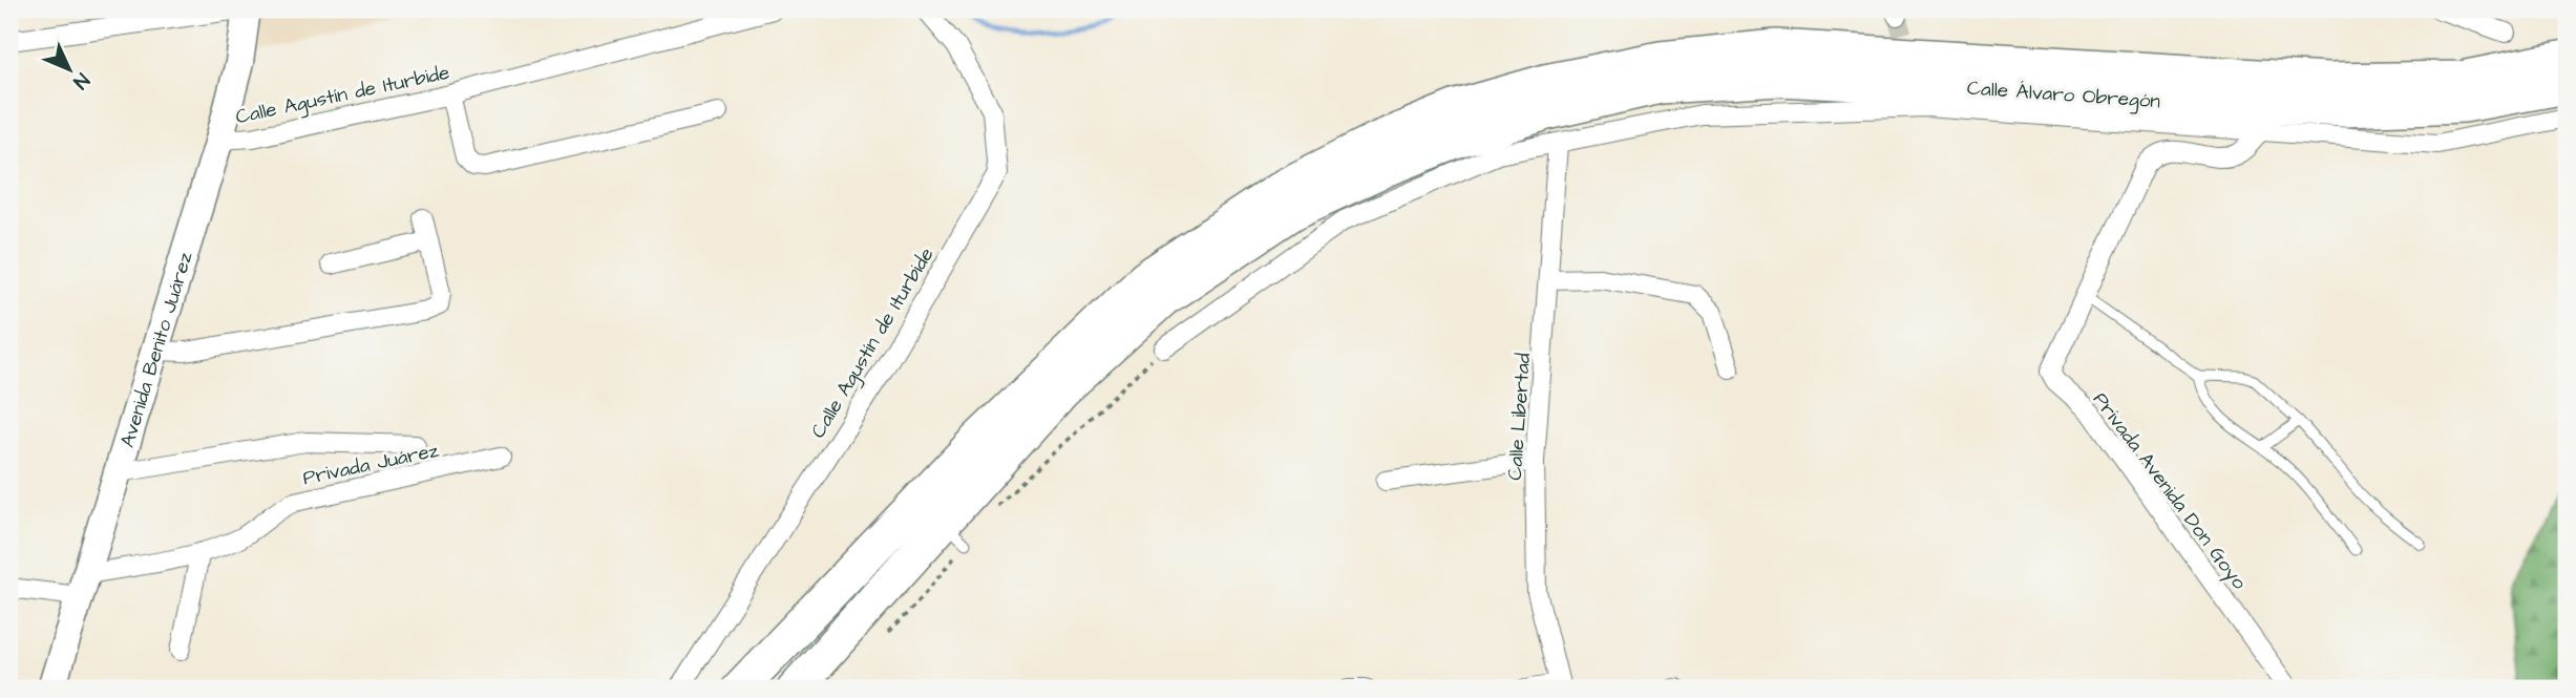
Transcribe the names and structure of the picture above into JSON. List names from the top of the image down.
{
  "streets": {
    "main road": ["Avenida Benito Juárez"],
    "street": [
      "Calle Agustín de Iturbide",
      "Calle Álvaro Obregón",
      "Calle Libertad",
      "Privada Juárez",
      "Privada Avenida Don Goyo"
    ]
  },
  "crossings": [
    ["Calle Agustín de Iturbide", "Avenida Benito Juárez"],
    ["Calle Álvaro Obregón", "Calle Libertad"],
    ["Calle Álvaro Obregón", "Privada Avenida Don Goyo"],
    ["Avenida Benito Juárez", "Privada Juárez"]
  ],
  "north": "bottom right"
}
